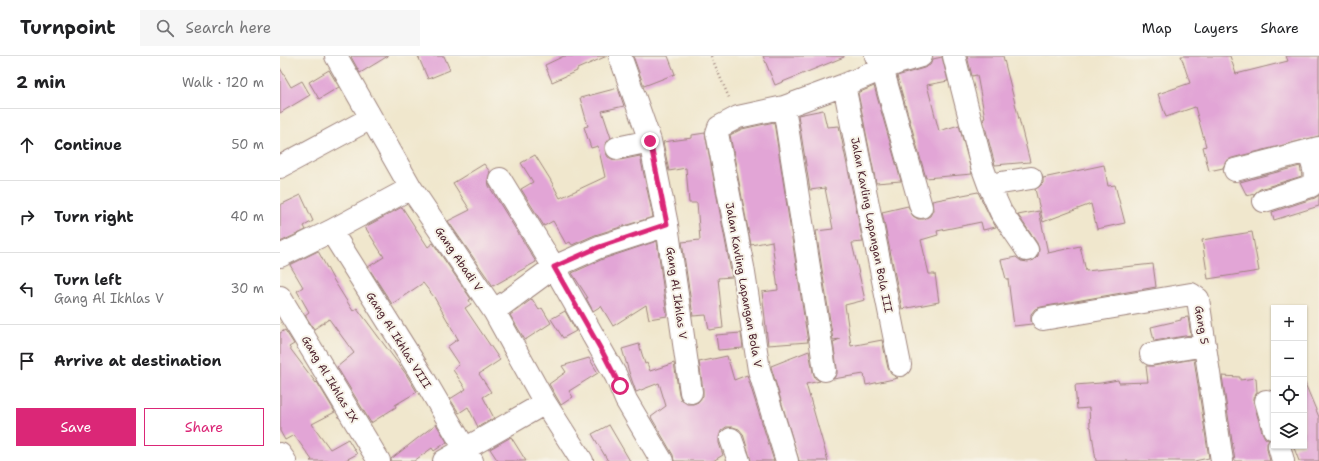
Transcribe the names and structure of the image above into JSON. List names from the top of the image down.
{
  "streets": {
    "street": [
      "Jalan Kavling Lapangan Bola III",
      "Gang Abadi V",
      "Jalan Kavling Lapangan Bola V",
      "Gang Al Ikhlas V",
      "Gang 5",
      "Gang Al Ikhlas VIII",
      "Gang Al Ikhlas IX"
    ]
  },
  "crossings": [
    ["Jalan Kavling Lapangan Bola III", "Jalan Kavling Lapangan Bola V"]
  ],
  "page": {
    "header": "Turnpoint",
    "search": "Search here",
    "nav": ["Map", "Layers", "Share"],
    "heading": ["2 min", "Walk · 120 m"],
    "list": [
      ["Continue", "50 m"],
      ["Turn right", "40 m"],
      ["Turn left", "Gang Al Ikhlas V", "30 m"],
      "Arrive at destination"
    ],
    "map_buttons": ["+", "−"],
    "buttons": ["Save", "Share"]
  }
}
